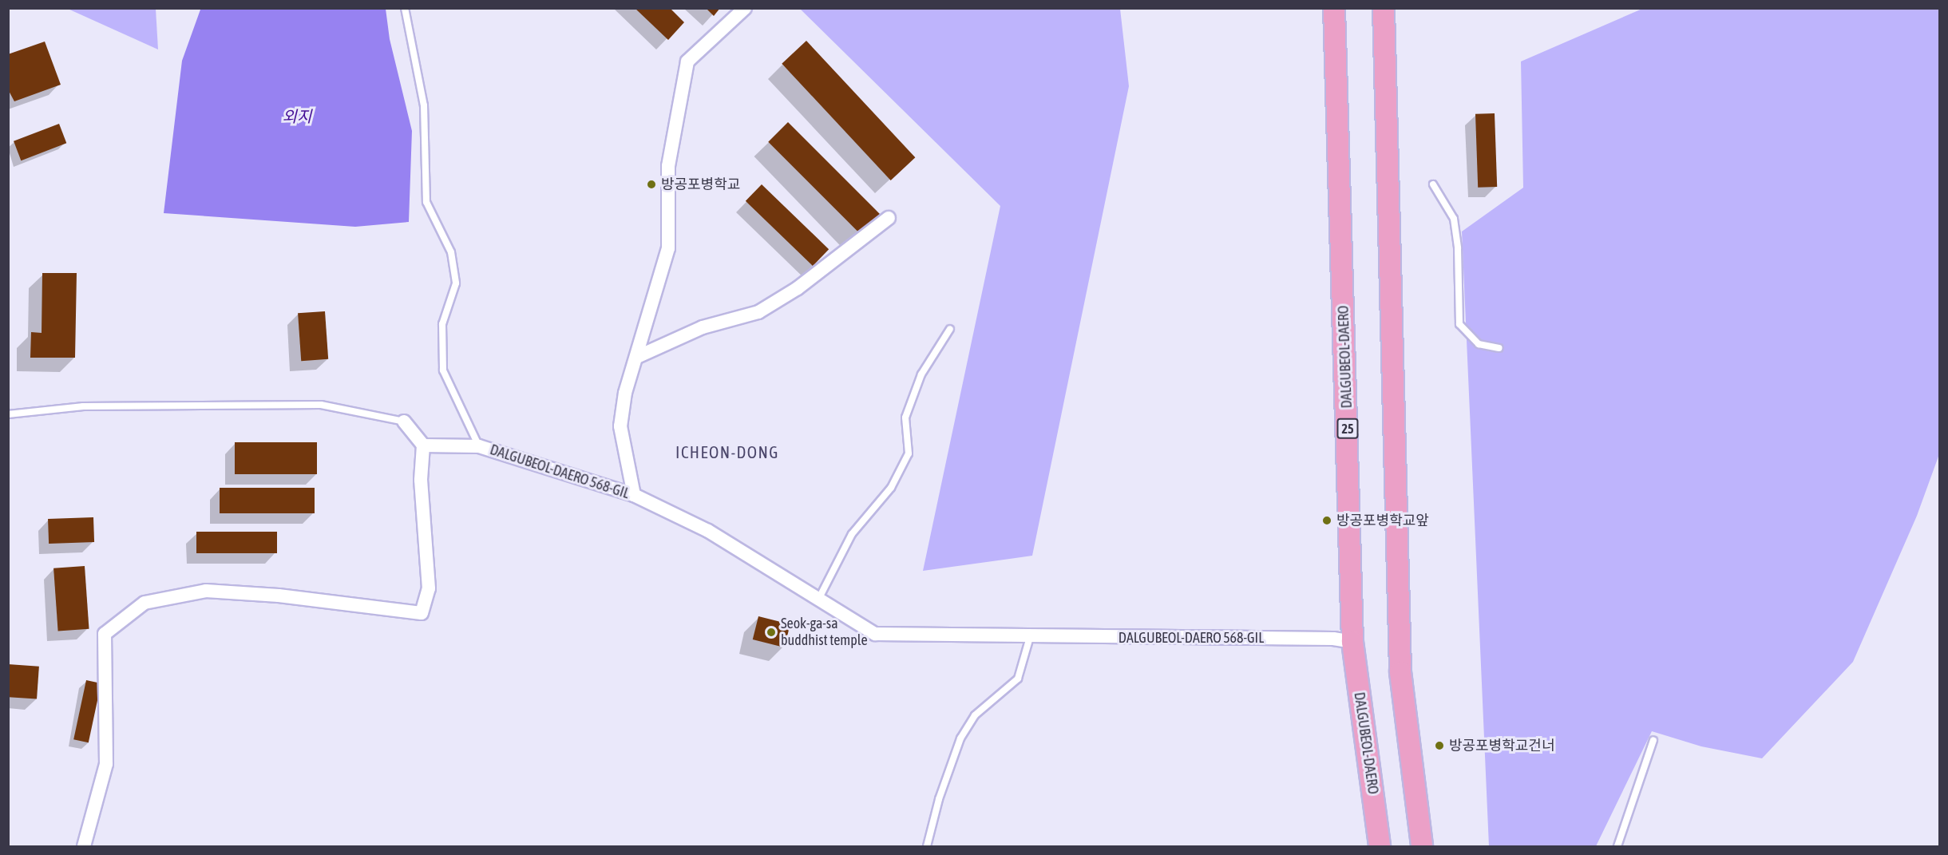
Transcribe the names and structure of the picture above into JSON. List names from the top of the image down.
{
  "streets": {
    "main road": ["DALGUBEOL-DAERO", "25"],
    "street": ["DALGUBEOL-DAERO 568-GIL"]
  },
  "crossings": [
    ["DALGUBEOL-DAERO", "DALGUBEOL-DAERO 568-GIL"]
  ],
  "districts": ["ICHEON-DONG"],
  "water": ["외지"],
  "places": [
    "방공포병학교",
    "방공포병학교앞",
    "Seok-ga-sa buddhist temple",
    "방공포병학교건너"
  ]
}
